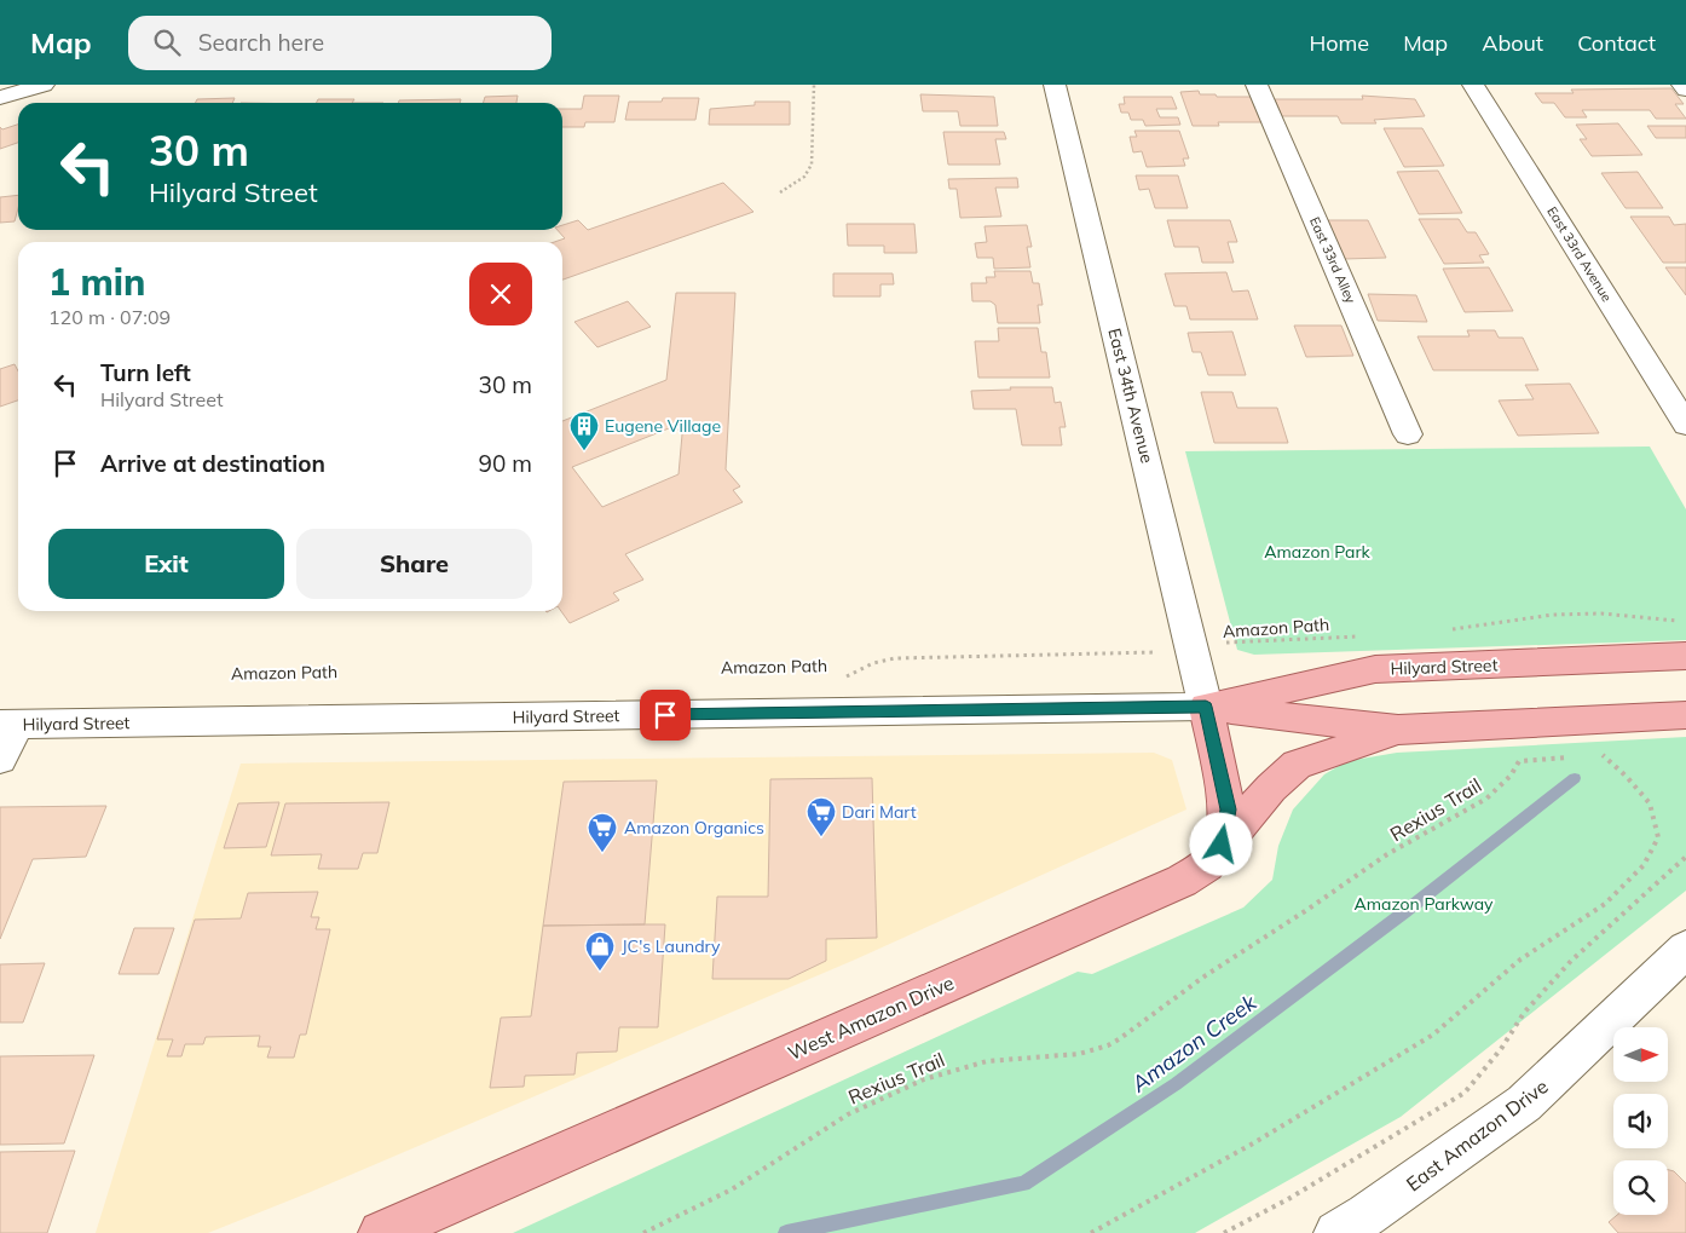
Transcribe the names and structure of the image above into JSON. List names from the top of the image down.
{
  "streets": {
    "main road": ["Hilyard Street", "West Amazon Drive"],
    "street": [
      "East 33rd Avenue",
      "East 33rd Alley",
      "East 34th Avenue",
      "East Amazon Drive"
    ],
    "path": ["Amazon Path", "Rexius Trail"]
  },
  "crossings": [
    ["East 34th Avenue", "Amazon Path"],
    ["East 34th Avenue", "Hilyard Street"],
    ["East 34th Avenue", "West Amazon Drive"],
    ["Hilyard Street", "West Amazon Drive"]
  ],
  "water": ["Amazon Creek"],
  "parks": ["Amazon Park", "Amazon Parkway"],
  "places": {
    "building": ["Eugene Village"],
    "supermarket": ["Dari Mart", "Amazon Organics"],
    "shop": ["JC's Laundry"]
  },
  "north": "right",
  "page": {
    "header": "Map",
    "search": "Search here",
    "nav": [
      "Home",
      "Map",
      "About",
      "Contact"
    ],
    "turn": ["30 m", "Hilyard Street"],
    "heading": ["1 min", "120 m · 07:09"],
    "list": [
      {
        "name": "Turn left",
        "note": "Hilyard Street",
        "value": "30 m"
      },
      {
        "name": "Arrive at destination",
        "value": "90 m"
      }
    ],
    "buttons": ["Exit", "Share"]
  }
}
